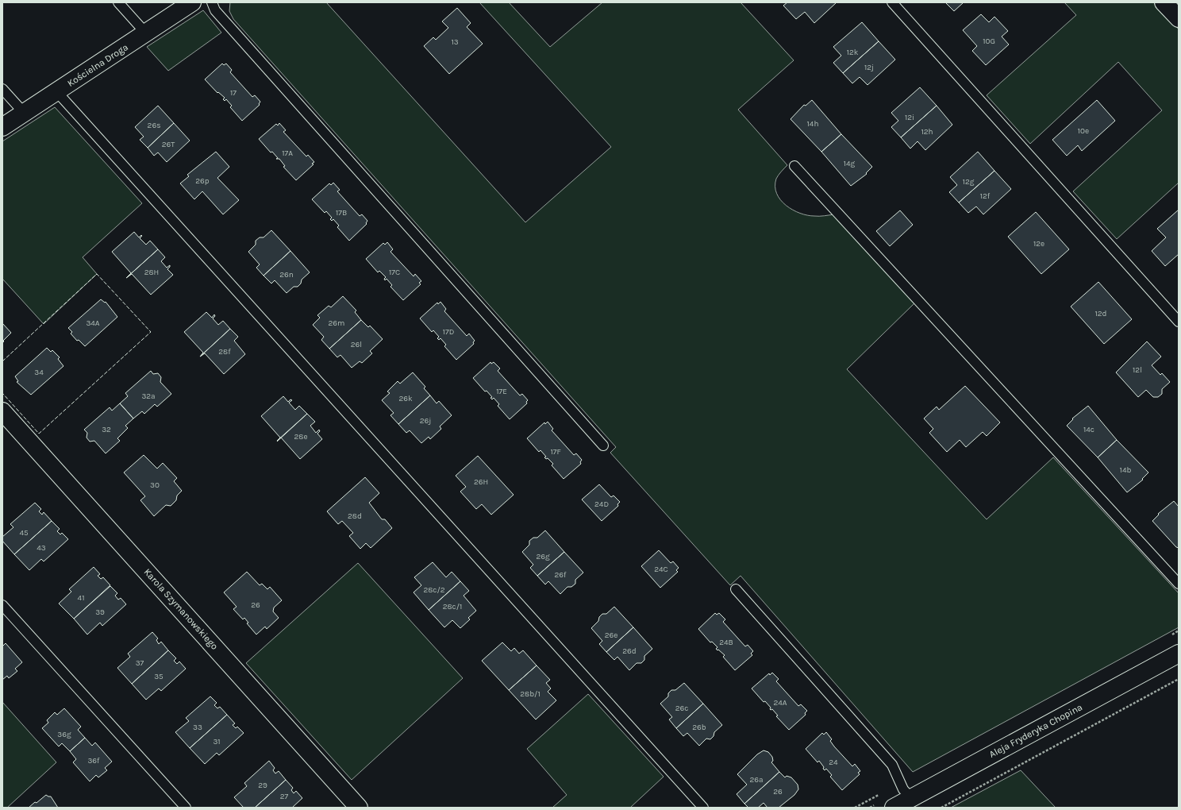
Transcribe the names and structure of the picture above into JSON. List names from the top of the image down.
{
  "streets": {
    "street": ["Kościelna Droga", "Karola Szymanowskiego", "Aleja Fryderyka Chopina"]
  },
  "house_numbers": [
    "10G",
    "13",
    "12k",
    "12j",
    "17",
    "12i",
    "14h",
    "26s",
    "10e",
    "12h",
    "26T",
    "17A",
    "14g",
    "26p",
    "12g",
    "12f",
    "17B",
    "12e",
    "28H",
    "17C",
    "26n",
    "12d",
    "34A",
    "26m",
    "17D",
    "26l",
    "28f",
    "12l",
    "34",
    "17E",
    "32a",
    "26k",
    "26j",
    "32",
    "14c",
    "28e",
    "17F",
    "14b",
    "26H",
    "30",
    "24D",
    "28d",
    "45",
    "43",
    "26g",
    "24C",
    "26f",
    "28c/2",
    "41",
    "26",
    "28c/1",
    "39",
    "26e",
    "24B",
    "26d",
    "37",
    "35",
    "28b/1",
    "24A",
    "26c",
    "33",
    "26b",
    "36g",
    "31",
    "36f",
    "24",
    "26a",
    "29",
    "26",
    "27"
  ]
}
